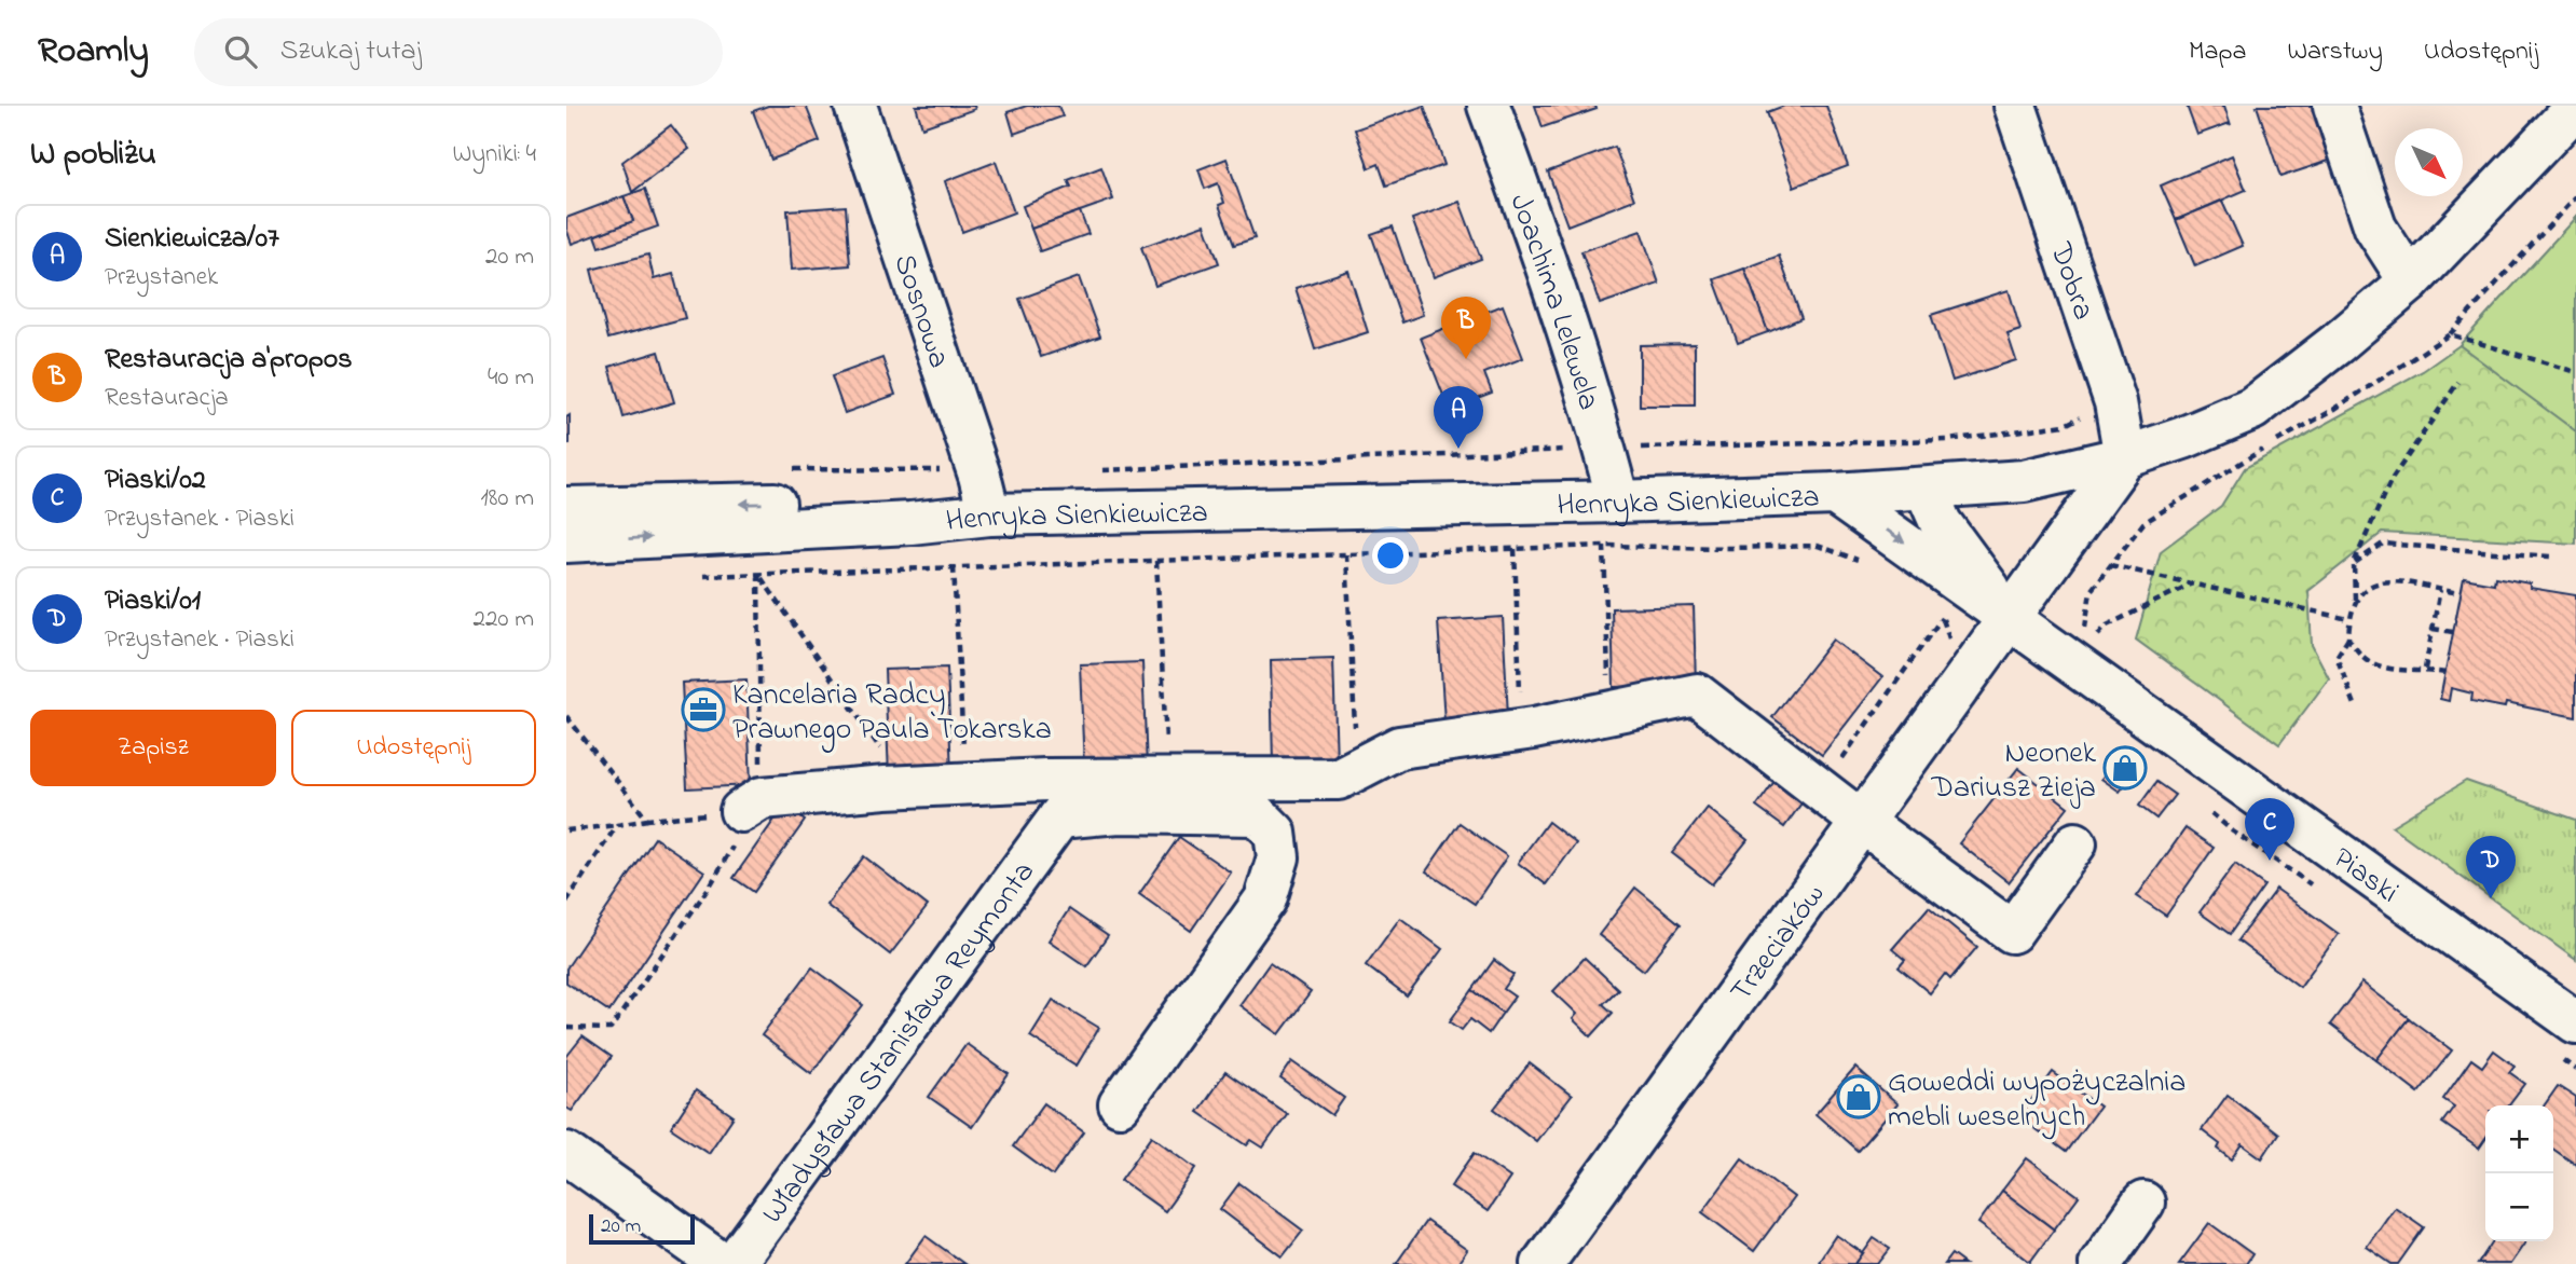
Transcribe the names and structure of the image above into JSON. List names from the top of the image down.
{
  "streets": {
    "street": [
      "Dobra",
      "Joachima Lelewela",
      "Sosnowa",
      "Henryka Sienkiewicza",
      "Piaski",
      "Trzeciaków",
      "Władysława Stanisława Reymonta"
    ]
  },
  "crossings": [
    ["Dobra", "Henryka Sienkiewicza"],
    ["Dobra", "Trzeciaków"],
    ["Joachima Lelewela", "Henryka Sienkiewicza"],
    ["Sosnowa", "Henryka Sienkiewicza"],
    ["Henryka Sienkiewicza", "Piaski"],
    ["Henryka Sienkiewicza", "Trzeciaków"],
    ["Piaski", "Trzeciaków"]
  ],
  "places": {
    "office": ["Kancelaria Radcy Prawnego Paula Tokarska"],
    "shop": ["Neonek Dariusz Zieja", "Goweddi wypożyczalnia mebli weselnych"]
  },
  "scale_bar": "20 m",
  "north": "bottom right",
  "page": {
    "header": "Roamly",
    "search": "Szukaj tutaj",
    "nav": ["Mapa", "Warstwy", "Udostępnij"],
    "heading": ["W pobliżu", "Wyniki: 4"],
    "list": [
      {
        "mark": "A",
        "name": "Sienkiewicza/07",
        "note": "Przystanek",
        "value": "20 m"
      },
      {
        "mark": "B",
        "name": "Restauracja a'propos",
        "note": "Restauracja",
        "value": "40 m"
      },
      {
        "mark": "C",
        "name": "Piaski/02",
        "note": "Przystanek · Piaski",
        "value": "180 m"
      },
      {
        "mark": "D",
        "name": "Piaski/01",
        "note": "Przystanek · Piaski",
        "value": "220 m"
      }
    ],
    "pins": [
      "B",
      "A",
      "C",
      "D"
    ],
    "buttons": ["Zapisz", "Udostępnij"],
    "map_buttons": ["+", "−"],
    "scale": "20 m"
  }
}
